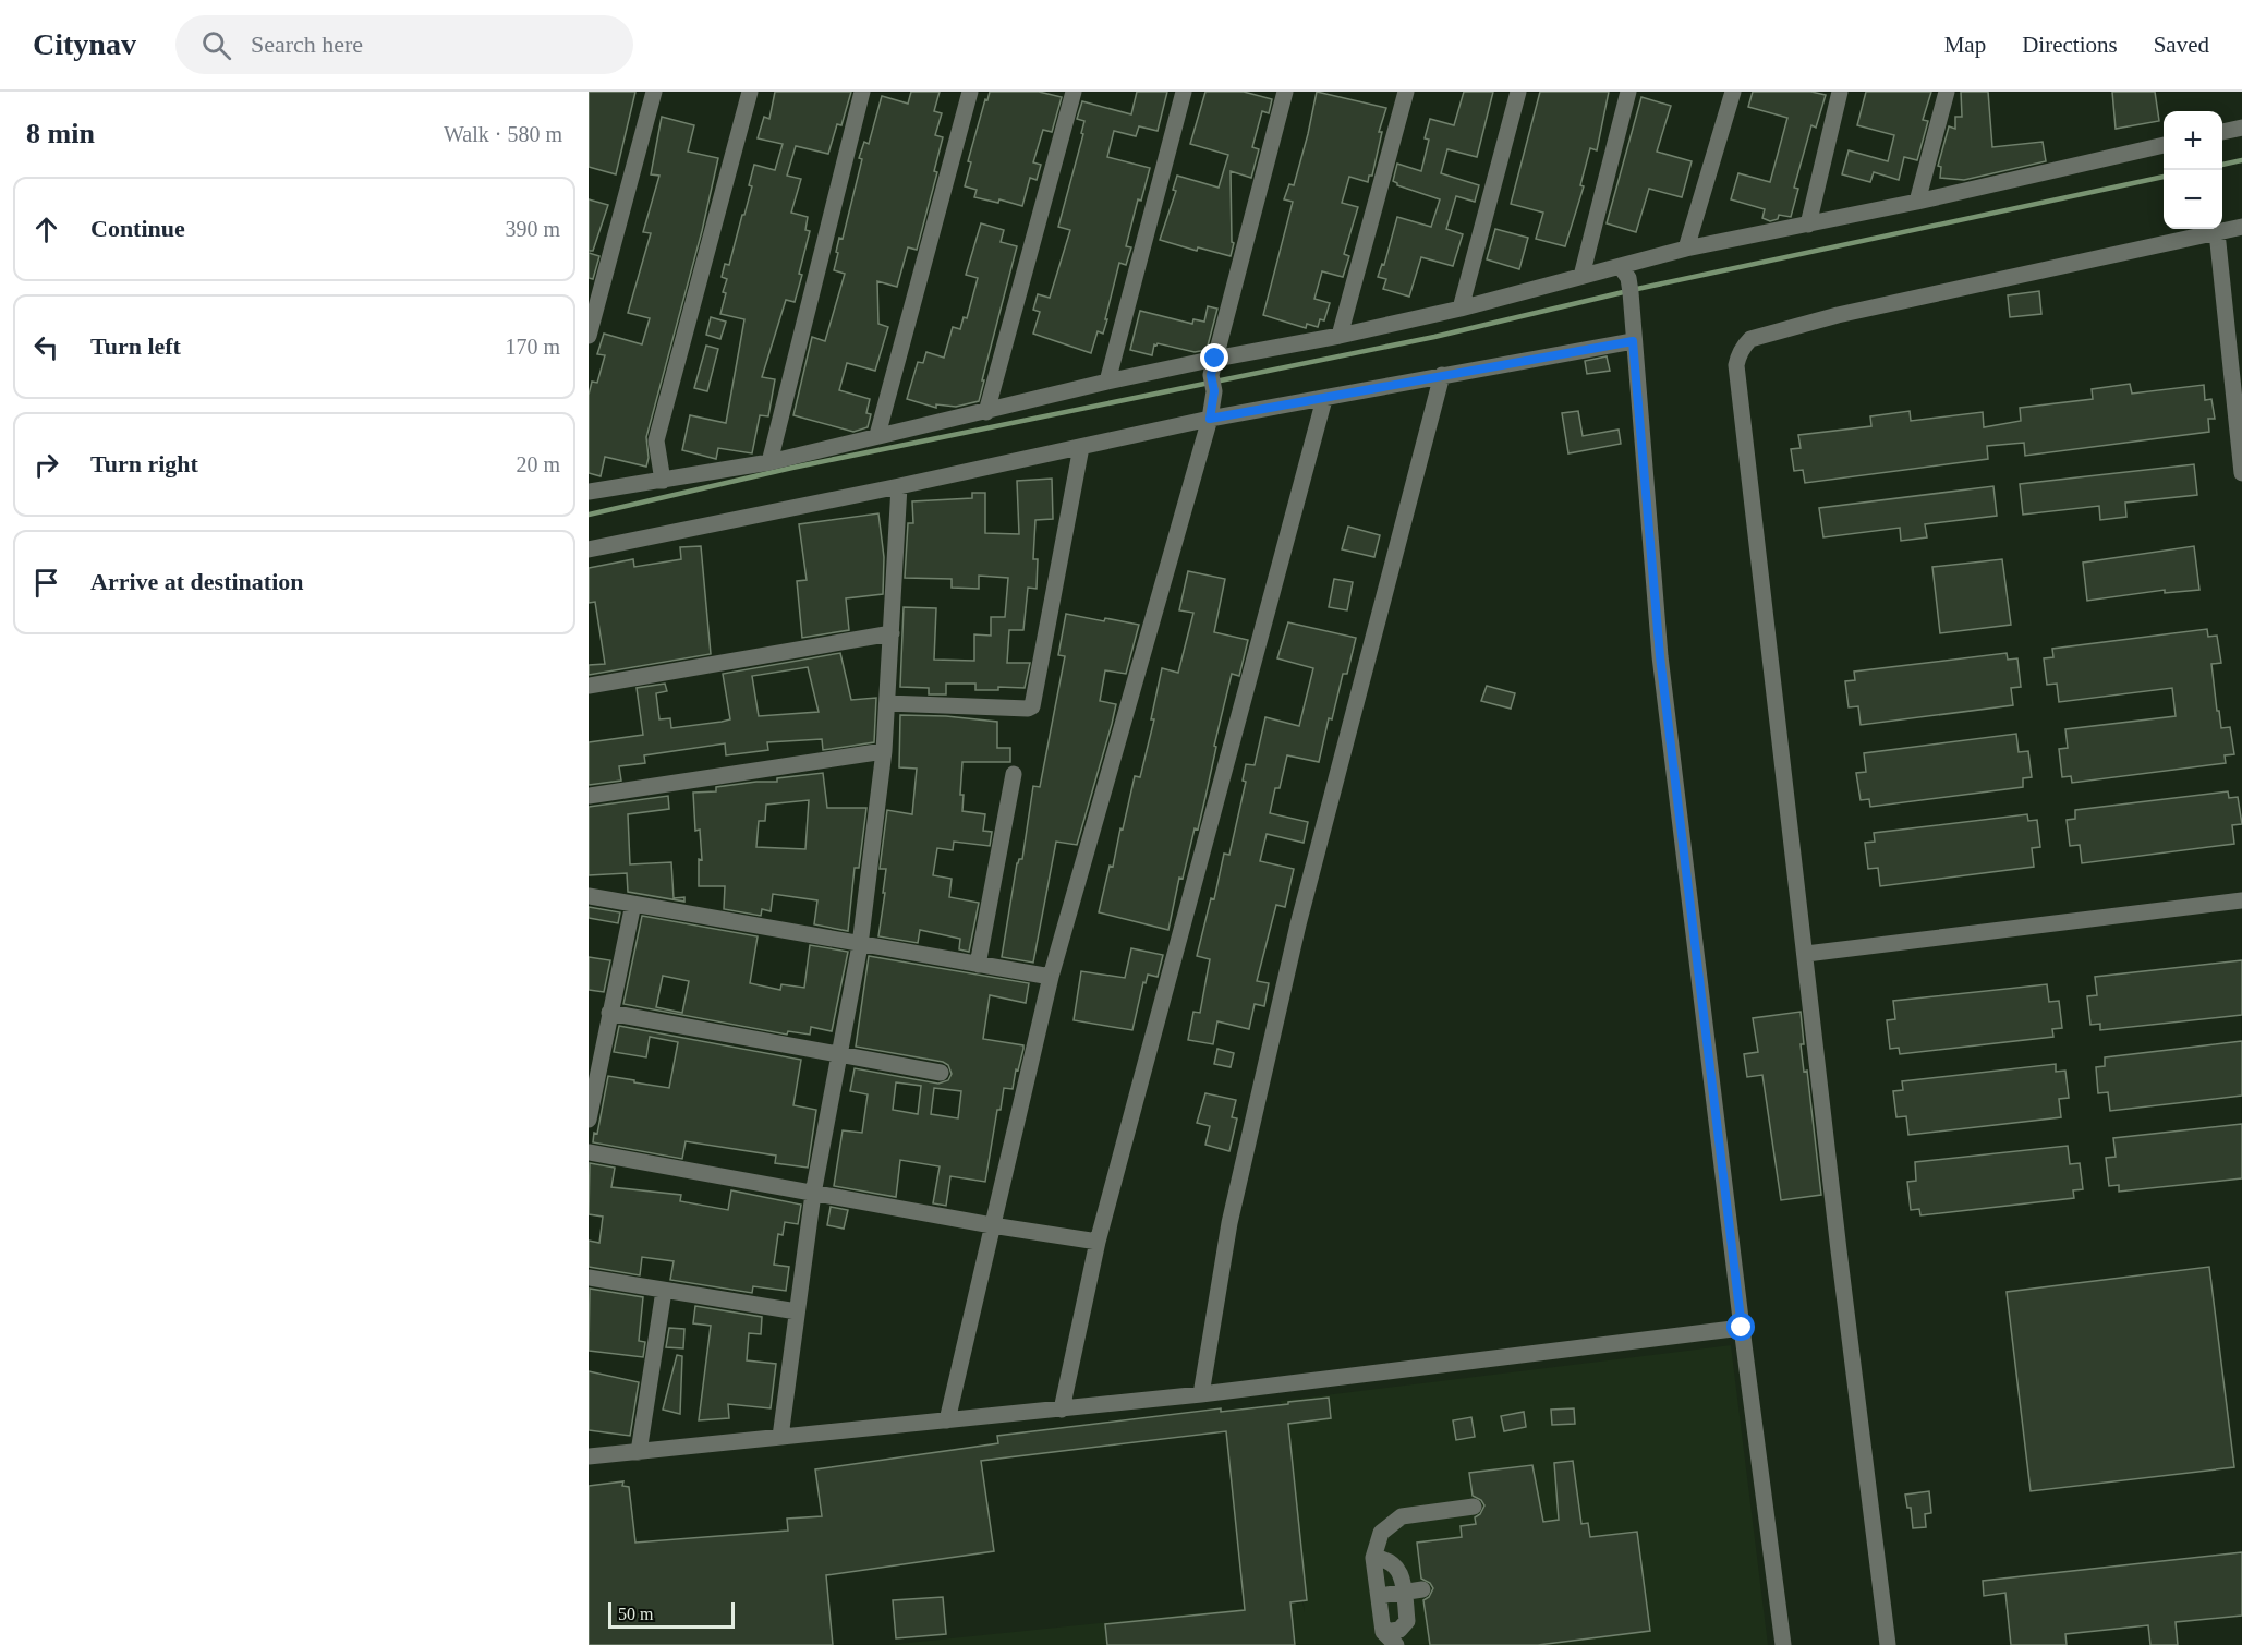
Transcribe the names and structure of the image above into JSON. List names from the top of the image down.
{
  "scale_bar": "50 m",
  "page": {
    "header": "Citynav",
    "search": "Search here",
    "nav": ["Map", "Directions", "Saved"],
    "heading": ["8 min", "Walk · 580 m"],
    "map_buttons": ["+", "−"],
    "list": [
      ["Continue", "390 m"],
      ["Turn left", "170 m"],
      ["Turn right", "20 m"],
      "Arrive at destination"
    ],
    "scale": "50 m"
  }
}
